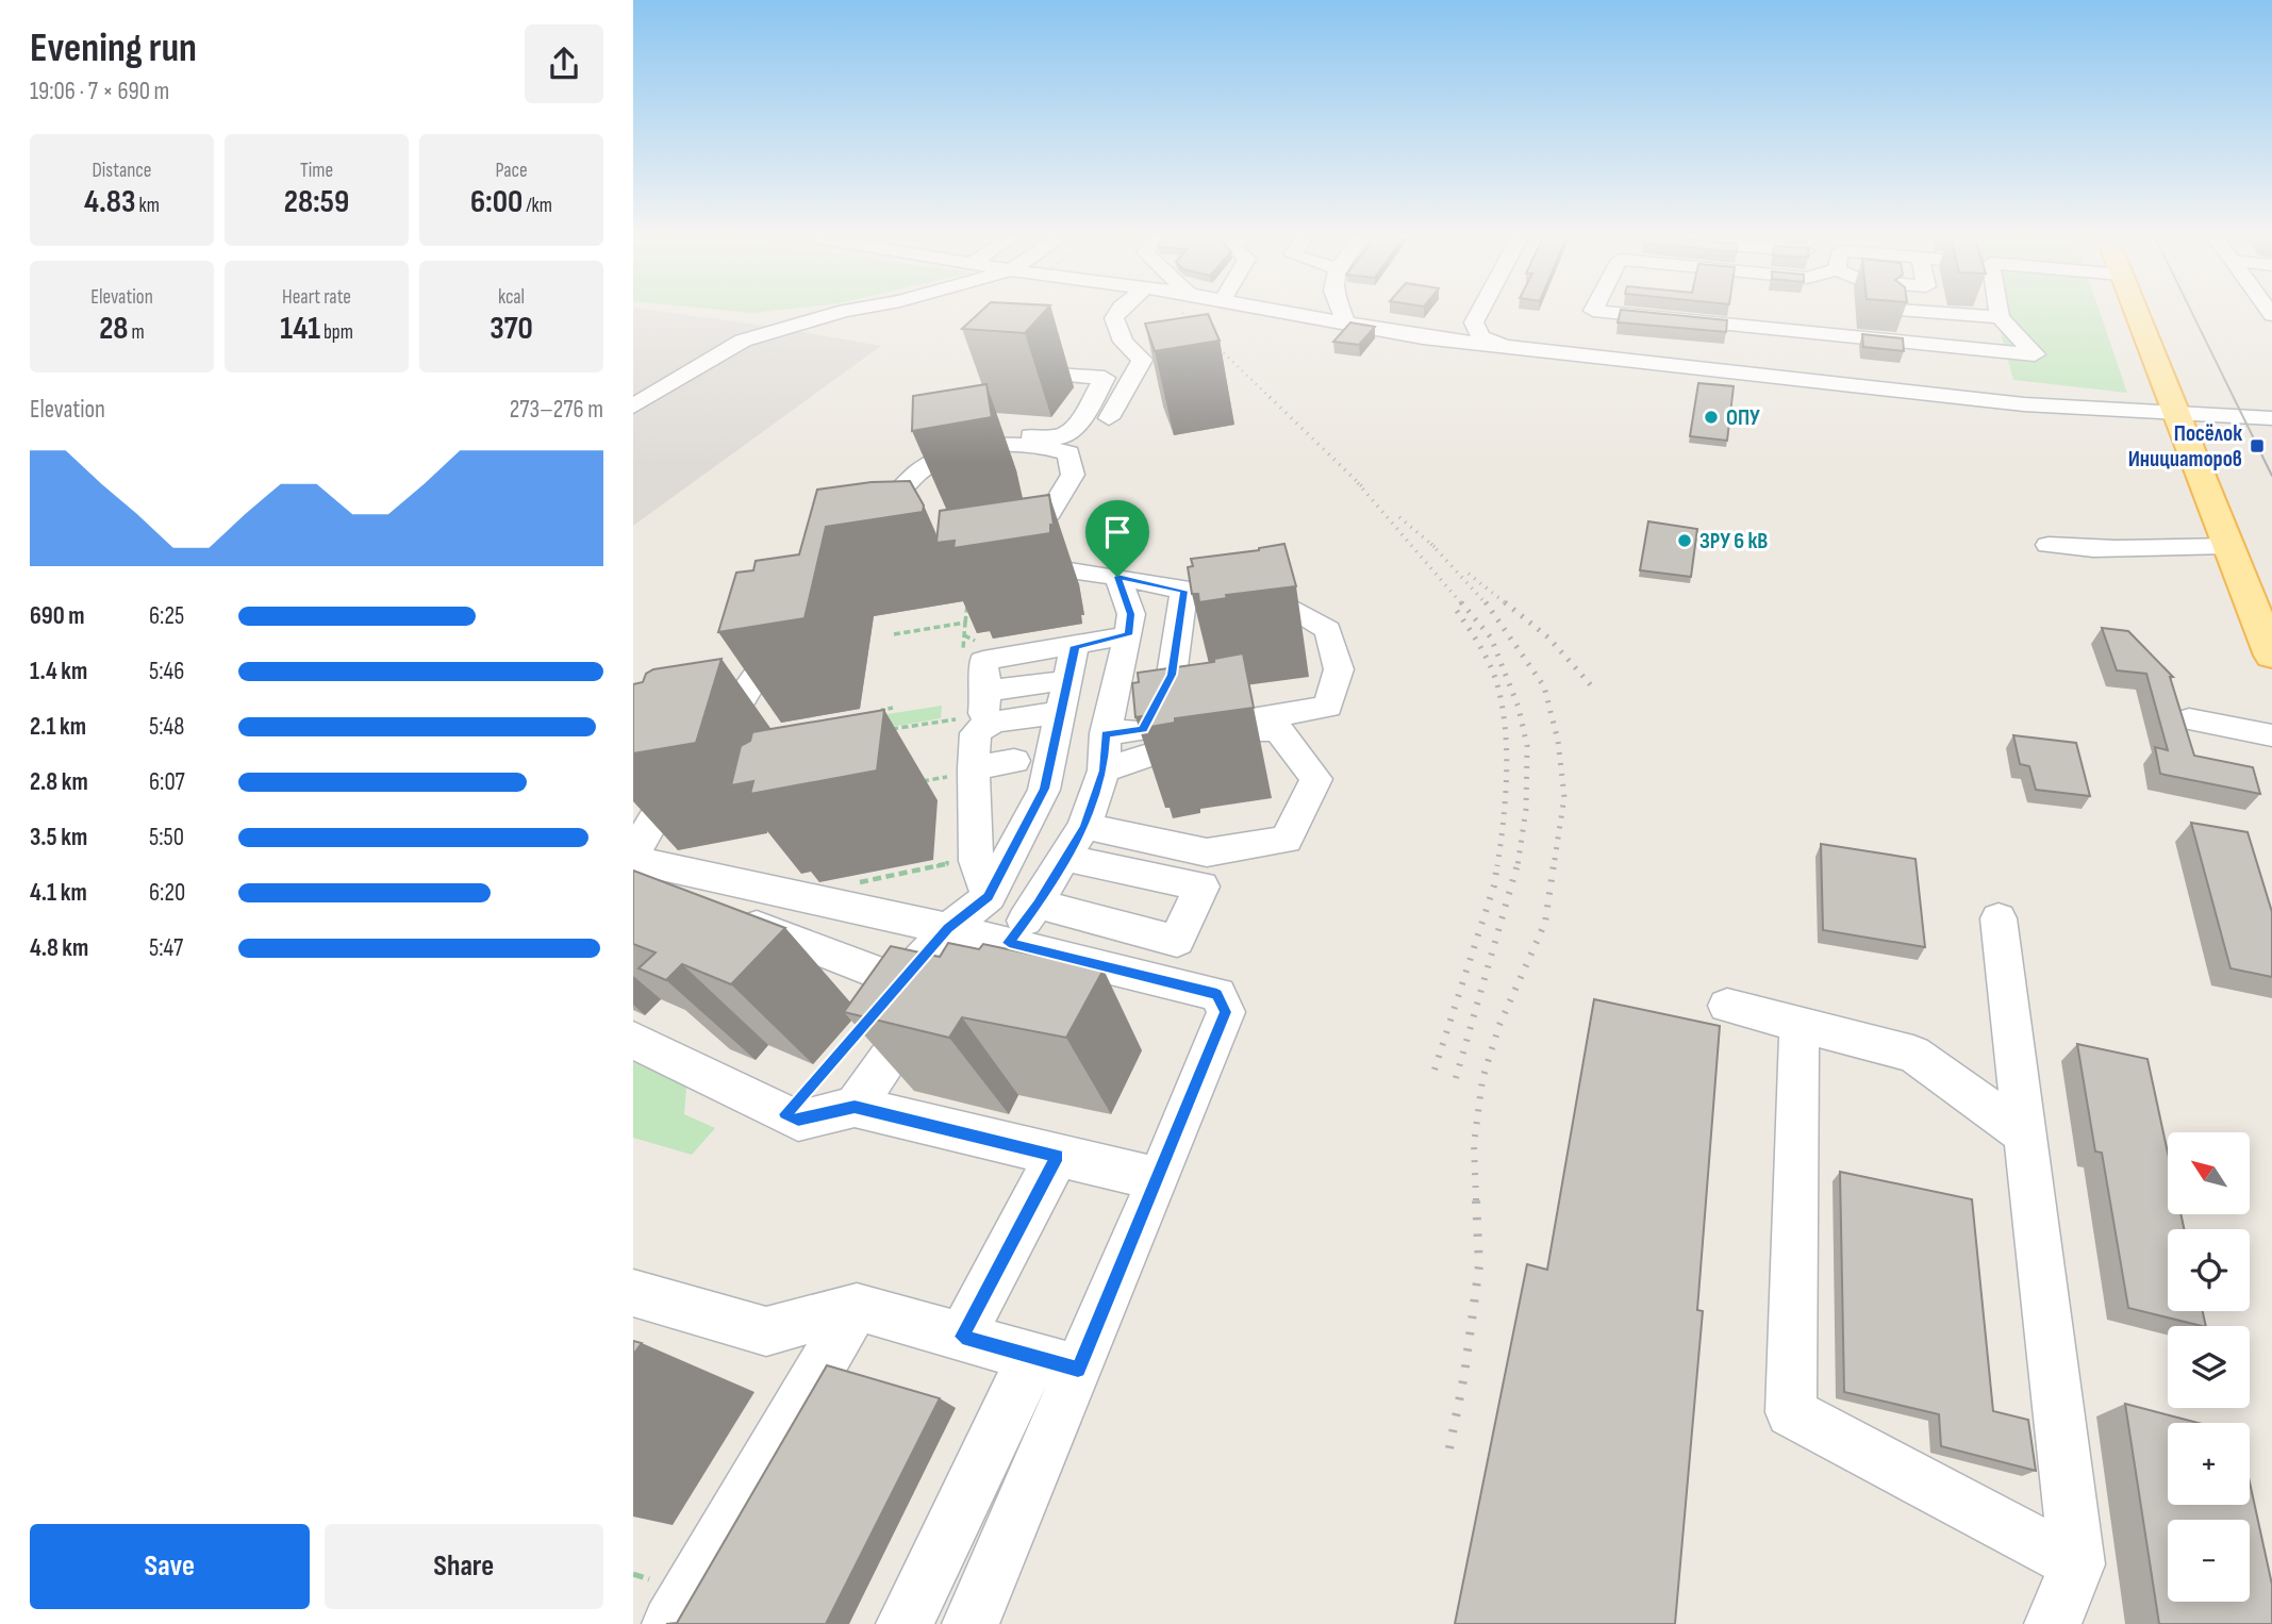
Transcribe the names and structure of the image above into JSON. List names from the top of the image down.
{
  "places": {
    "other": ["ОПУ", "ЗРУ 6 кВ"],
    "transit": ["Посёлок Инициаторов"]
  },
  "north": "top left",
  "page": {
    "heading": ["Evening run", "19:06 · 7 × 690 m"],
    "stats": [
      ["Distance", "4.83 km"],
      ["Time", "28:59"],
      ["Pace", "6:00 /km"],
      ["Elevation", "28 m"],
      ["Heart rate", "141 bpm"],
      ["kcal", "370"]
    ],
    "chart": ["Elevation", "273–276 m"],
    "list": [
      {
        "name": "690 m",
        "note": "6:25"
      },
      {
        "name": "1.4 km",
        "note": "5:46"
      },
      {
        "name": "2.1 km",
        "note": "5:48"
      },
      {
        "name": "2.8 km",
        "note": "6:07"
      },
      {
        "name": "3.5 km",
        "note": "5:50"
      },
      {
        "name": "4.1 km",
        "note": "6:20"
      },
      {
        "name": "4.8 km",
        "note": "5:47"
      }
    ],
    "map_buttons": ["+", "−"],
    "buttons": ["Save", "Share"]
  }
}
